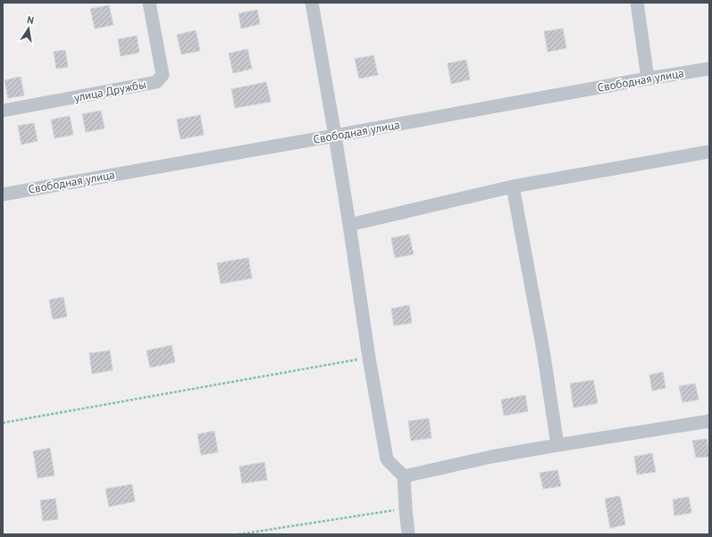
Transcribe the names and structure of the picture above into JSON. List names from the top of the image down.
{
  "streets": {
    "street": ["Свободная улица", "улица Дружбы"]
  },
  "north": "top"
}
